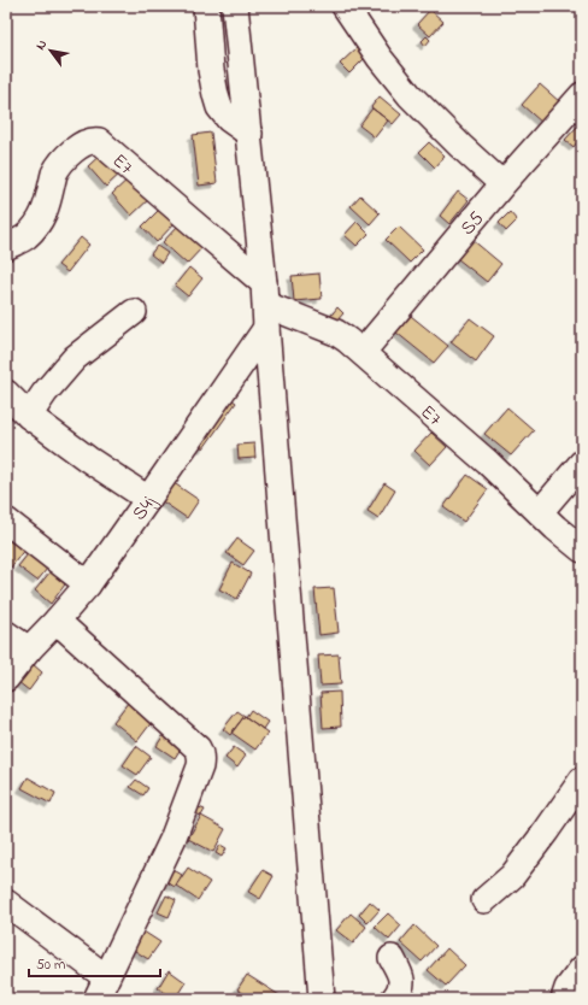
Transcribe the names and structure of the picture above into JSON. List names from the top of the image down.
{
  "streets": {
    "street": ["E7", "S5", "S4j"]
  },
  "crossings": [
    ["E7", "S5"],
    ["E7", "S4j"]
  ],
  "scale_bar": "50 m",
  "north": "top left"
}
